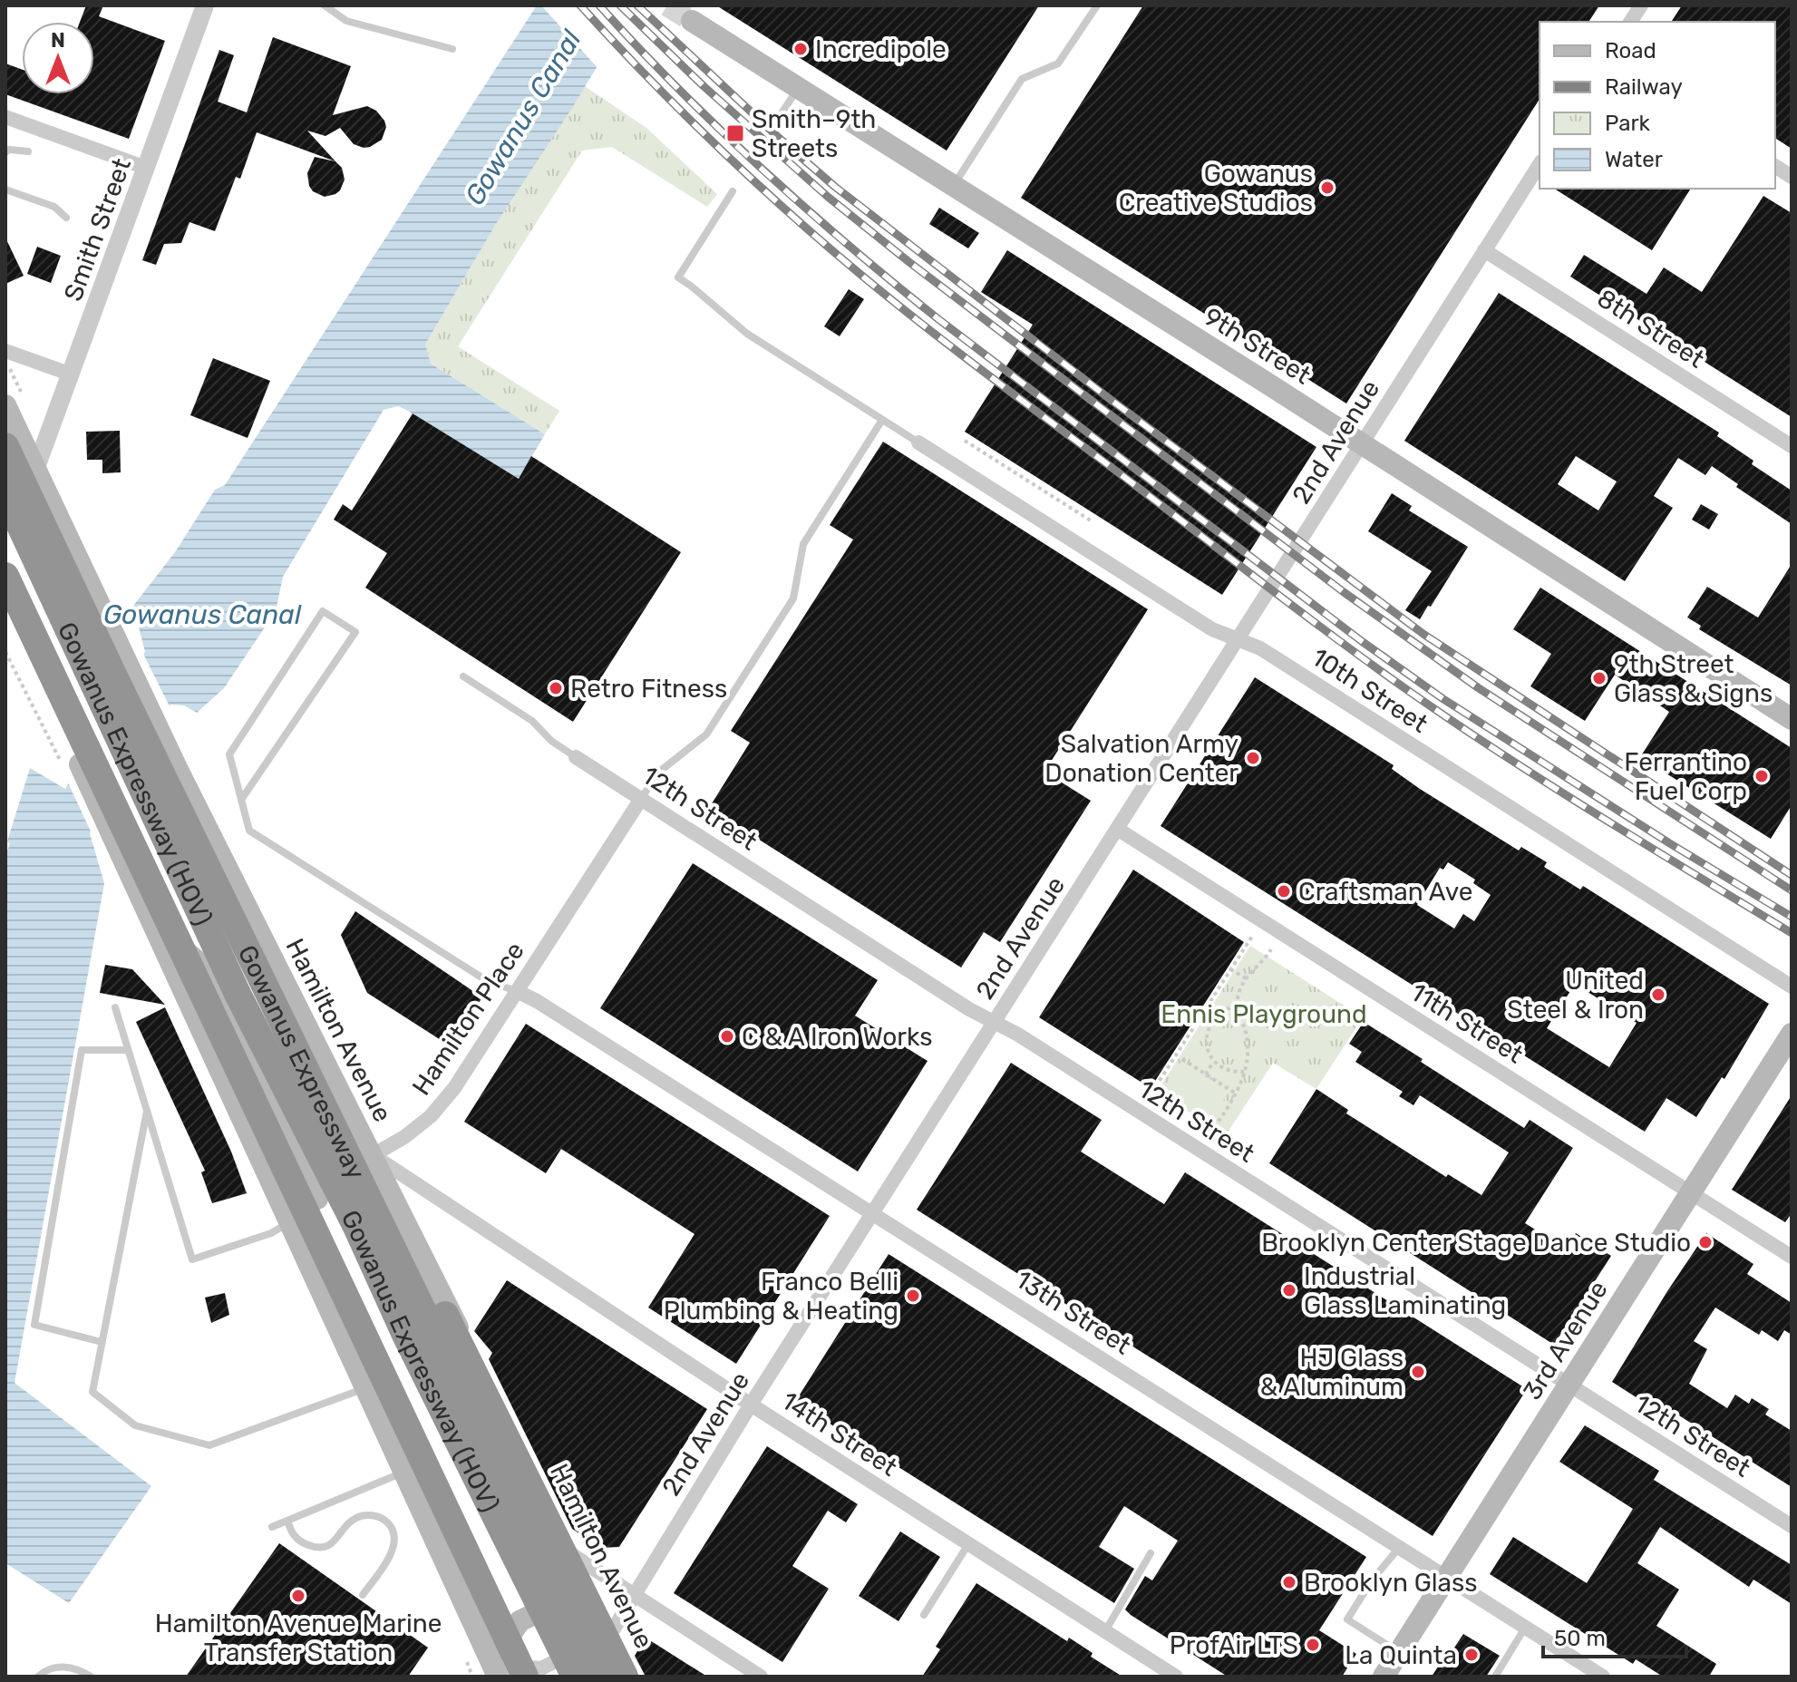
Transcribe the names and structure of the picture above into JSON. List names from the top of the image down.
{
  "streets": {
    "highway": ["Gowanus Expressway (HOV)", "Gowanus Expressway"],
    "main road": ["9th Street", "Hamilton Avenue", "3rd Avenue"],
    "street": [
      "Smith Street",
      "8th Street",
      "2nd Avenue",
      "10th Street",
      "12th Street",
      "Hamilton Place",
      "11th Street",
      "13th Street",
      "14th Street"
    ]
  },
  "crossings": [
    ["Smith Street", "Hamilton Avenue"],
    ["8th Street", "2nd Avenue"],
    ["9th Street", "2nd Avenue"],
    ["2nd Avenue", "10th Street"],
    ["2nd Avenue", "12th Street"],
    ["2nd Avenue", "11th Street"],
    ["2nd Avenue", "Hamilton Avenue"],
    ["2nd Avenue", "13th Street"],
    ["2nd Avenue", "14th Street"],
    ["12th Street", "Hamilton Place"],
    ["12th Street", "3rd Avenue"],
    ["Hamilton Place", "Hamilton Avenue"],
    ["Hamilton Place", "Gowanus Expressway"],
    ["Hamilton Place", "13th Street"],
    ["Hamilton Place", "14th Street"],
    ["11th Street", "3rd Avenue"],
    ["Hamilton Avenue", "Gowanus Expressway"],
    ["Hamilton Avenue", "14th Street"],
    ["Gowanus Expressway", "14th Street"],
    ["13th Street", "3rd Avenue"]
  ],
  "water": ["Gowanus Canal"],
  "parks": ["Ennis Playground"],
  "places": {
    "other": [
      "Incredipole",
      "Gowanus Creative Studios",
      "9th Street Glass & Signs",
      "Retro Fitness",
      "Salvation Army Donation Center",
      "Ferrantino Fuel Corp",
      "Craftsman Ave",
      "United Steel & Iron",
      "C & A Iron Works",
      "Brooklyn Center Stage Dance Studio",
      "Industrial Glass Laminating",
      "Franco Belli Plumbing & Heating",
      "HJ Glass & Aluminum",
      "Brooklyn Glass",
      "Hamilton Avenue Marine Transfer Station",
      "ProfAir LTS",
      "La Quinta"
    ],
    "transit": ["Smith–9th Streets"]
  },
  "legend": [
    "Road",
    "Railway",
    "Park",
    "Water"
  ],
  "scale_bar": "50 m",
  "north": "top"
}
